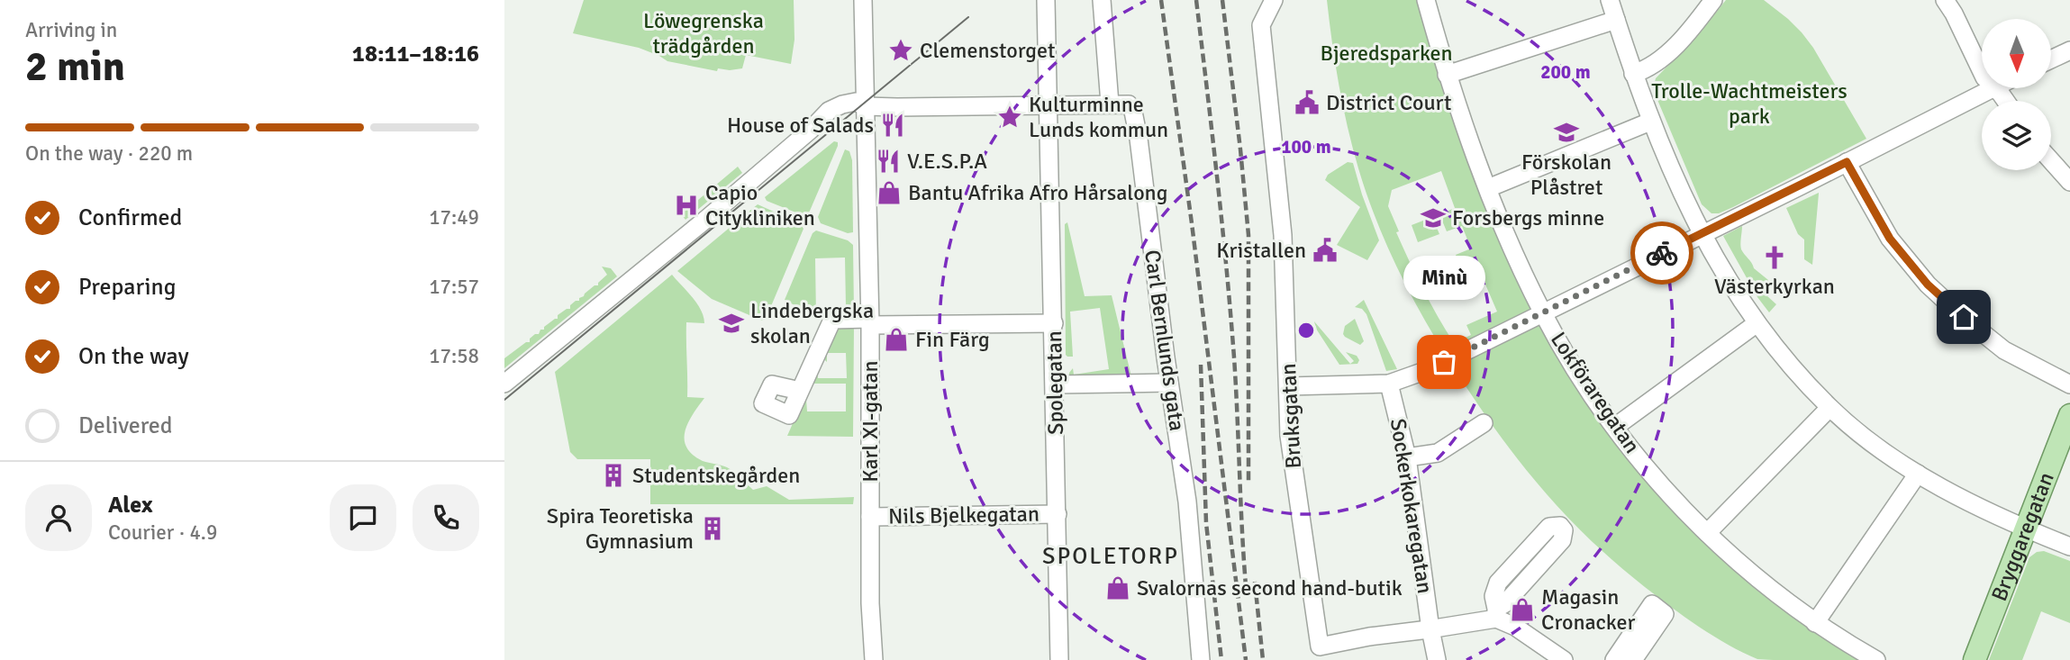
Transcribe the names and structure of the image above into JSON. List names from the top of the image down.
{
  "streets": {
    "main road": ["Bryggaregatan"],
    "street": [
      "Carl Bernlunds gata",
      "Spolegatan",
      "Lokföraregatan",
      "Bruksgatan",
      "Karl XI-gatan",
      "Sockerkokaregatan",
      "Nils Bjelkegatan"
    ]
  },
  "crossings": [
    ["Carl Bernlunds gata", "Spolegatan"],
    ["Spolegatan", "Nils Bjelkegatan"],
    ["Bruksgatan", "Sockerkokaregatan"],
    ["Karl XI-gatan", "Nils Bjelkegatan"]
  ],
  "districts": ["SPOLETORP"],
  "parks": ["Löwegrenska trädgården", "Bjeredsparken", "Trolle-Wachtmeisters park"],
  "places": {
    "place": ["Clemenstorget", "Kulturminne Lunds kommun"],
    "public building": ["District Court", "Kristallen"],
    "restaurant": ["House of Salads", "V.E.S.P.A"],
    "school or university": ["Förskolan Plåstret", "Forsbergs minne", "Lindebergska skolan"],
    "shop": [
      "Bantu Afrika Afro Hårsalong",
      "Fin Färg",
      "Svalornas second hand-butik",
      "Magasin Cronacker"
    ],
    "hospital": ["Capio Citykliniken"],
    "church": ["Västerkyrkan"],
    "other": ["Minù"],
    "building": ["Studentskegården", "Spira Teoretiska Gymnasium"]
  },
  "north": "bottom",
  "page": {
    "heading": ["2 min", "Arriving in", "18:11–18:16"],
    "panel": ["Alex", "Courier · 4.9"],
    "bar": "On the way · 220 m",
    "list": [
      ["Confirmed", "17:49"],
      ["Preparing", "17:57"],
      ["On the way", "17:58"],
      "Delivered"
    ],
    "bubble": "Minù"
  },
  "rings": ["200 m", "100 m"]
}
